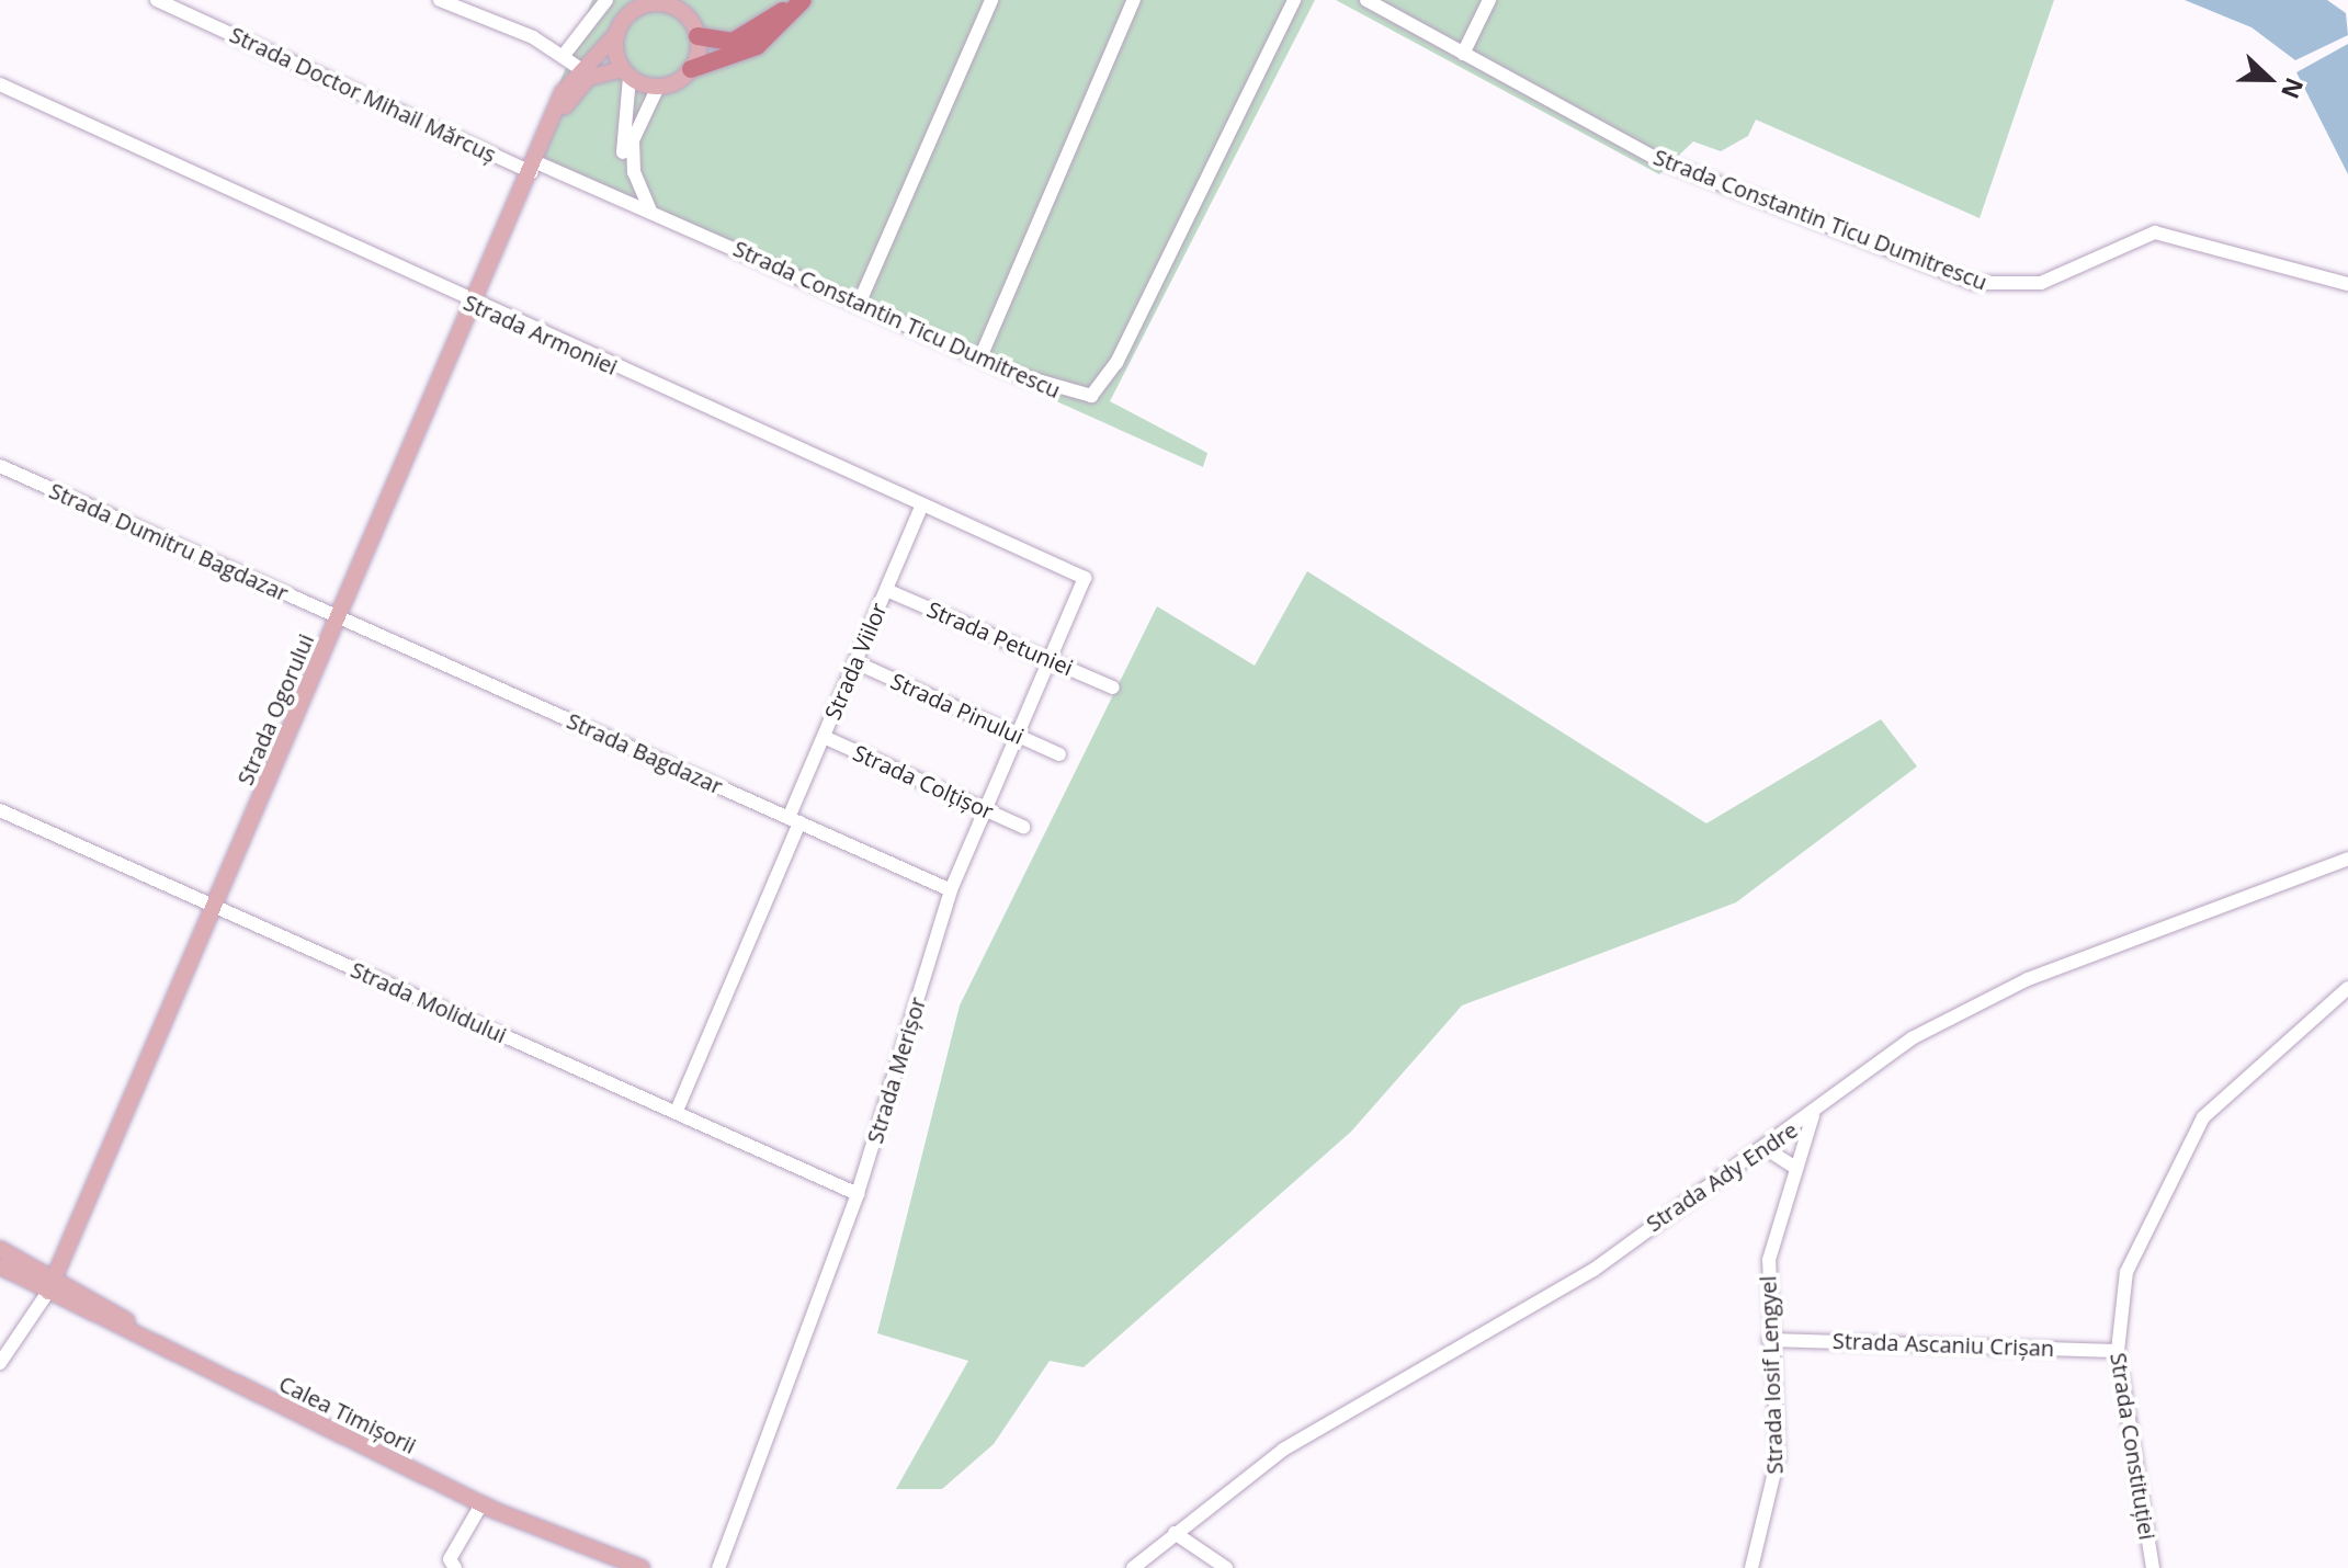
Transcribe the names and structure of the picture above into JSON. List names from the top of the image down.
{
  "streets": {
    "main road": ["Strada Ogorului", "Calea Timișorii"],
    "street": [
      "Strada Doctor Mihail Mărcuș",
      "Strada Constantin Ticu Dumitrescu",
      "Strada Armoniei",
      "Strada Dumitru Bagdazar",
      "Strada Petuniei",
      "Strada Viilor",
      "Strada Pinului",
      "Strada Bagdazar",
      "Strada Colțișor",
      "Strada Molidului",
      "Strada Merișor",
      "Strada Ady Endre",
      "Strada Ascaniu Crișan",
      "Strada Iosif Lengyel",
      "Strada Constituției"
    ]
  },
  "crossings": [
    ["Strada Doctor Mihail Mărcuș", "Strada Constantin Ticu Dumitrescu"],
    ["Strada Doctor Mihail Mărcuș", "Strada Ogorului"],
    ["Strada Constantin Ticu Dumitrescu", "Strada Ogorului"],
    ["Strada Armoniei", "Strada Viilor"],
    ["Strada Armoniei", "Strada Ogorului"],
    ["Strada Armoniei", "Strada Merișor"],
    ["Strada Dumitru Bagdazar", "Strada Ogorului"],
    ["Strada Dumitru Bagdazar", "Strada Bagdazar"],
    ["Strada Petuniei", "Strada Viilor"],
    ["Strada Petuniei", "Strada Merișor"],
    ["Strada Viilor", "Strada Pinului"],
    ["Strada Viilor", "Strada Bagdazar"],
    ["Strada Viilor", "Strada Colțișor"],
    ["Strada Viilor", "Strada Molidului"],
    ["Strada Pinului", "Strada Merișor"],
    ["Strada Ogorului", "Strada Bagdazar"],
    ["Strada Ogorului", "Strada Molidului"],
    ["Strada Ogorului", "Calea Timișorii"],
    ["Strada Bagdazar", "Strada Merișor"],
    ["Strada Colțișor", "Strada Merișor"],
    ["Strada Molidului", "Strada Merișor"],
    ["Strada Ady Endre", "Strada Iosif Lengyel"],
    ["Strada Ascaniu Crișan", "Strada Iosif Lengyel"],
    ["Strada Ascaniu Crișan", "Strada Constituției"]
  ],
  "north": "right"
}
